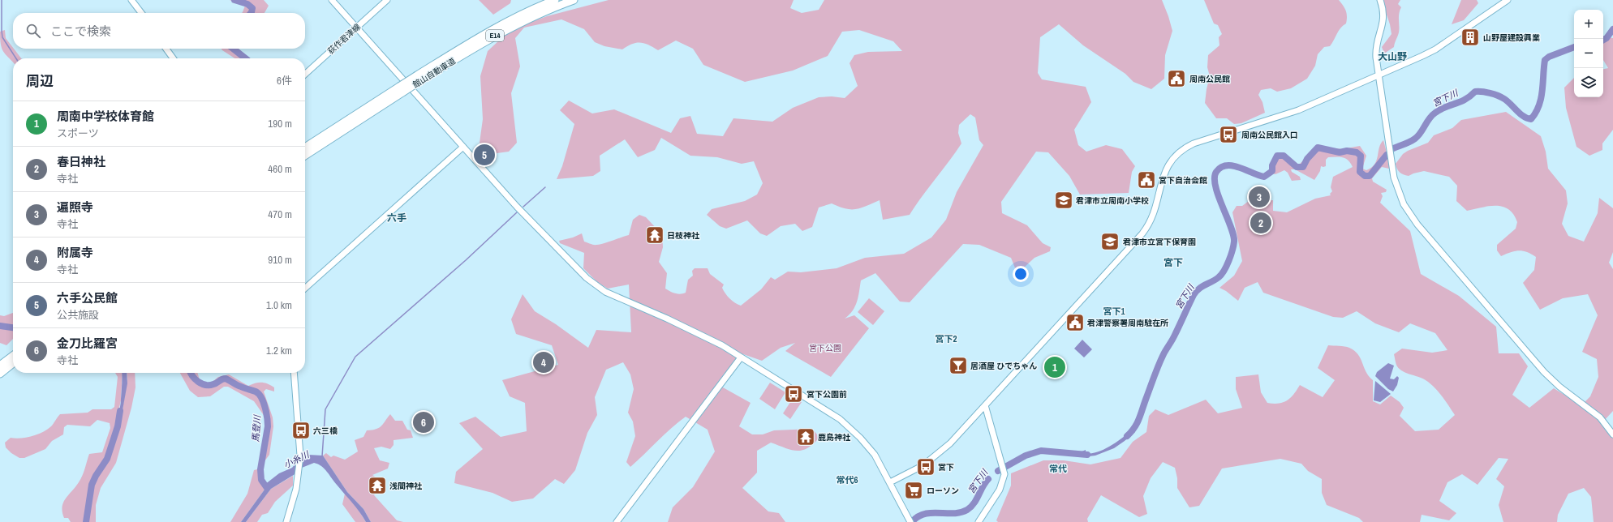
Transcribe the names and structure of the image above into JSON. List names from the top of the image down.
{
  "streets": {
    "highway": ["E14", "館山自動車道"],
    "street": ["荻作君津線"]
  },
  "districts": [
    "大山野",
    "六手",
    "宮下",
    "宮下1",
    "宮下2",
    "常代",
    "常代6"
  ],
  "water": ["宮下川", "馬登川", "小糸川"],
  "parks": ["宮下公園"],
  "places": {
    "building": ["山野屋建設興業"],
    "public building": ["周南公民館", "宮下自治会館", "君津警察署周南駐在所"],
    "bus stop": [
      "周南公民館入口",
      "宮下公園前",
      "六三橋",
      "宮下"
    ],
    "school or university": ["君津市立周南小学校", "君津市立宮下保育園"],
    "temple": ["日枝神社", "鹿島神社", "浅間神社"],
    "bar": ["居酒屋 ひでちゃん"],
    "supermarket": ["ローソン"]
  },
  "page": {
    "map_buttons": ["+", "−"],
    "search": "ここで検索",
    "heading": ["周辺", "6件"],
    "list": [
      {
        "mark": "1",
        "name": "周南中学校体育館",
        "note": "スポーツ",
        "value": "190 m"
      },
      {
        "mark": "2",
        "name": "春日神社",
        "note": "寺社",
        "value": "460 m"
      },
      {
        "mark": "3",
        "name": "遍照寺",
        "note": "寺社",
        "value": "470 m"
      },
      {
        "mark": "4",
        "name": "附属寺",
        "note": "寺社",
        "value": "910 m"
      },
      {
        "mark": "5",
        "name": "六手公民館",
        "note": "公共施設",
        "value": "1.0 km"
      },
      {
        "mark": "6",
        "name": "金刀比羅宮",
        "note": "寺社",
        "value": "1.2 km"
      }
    ],
    "pins": [
      "5",
      "3",
      "2",
      "4",
      "1",
      "6"
    ]
  }
}
